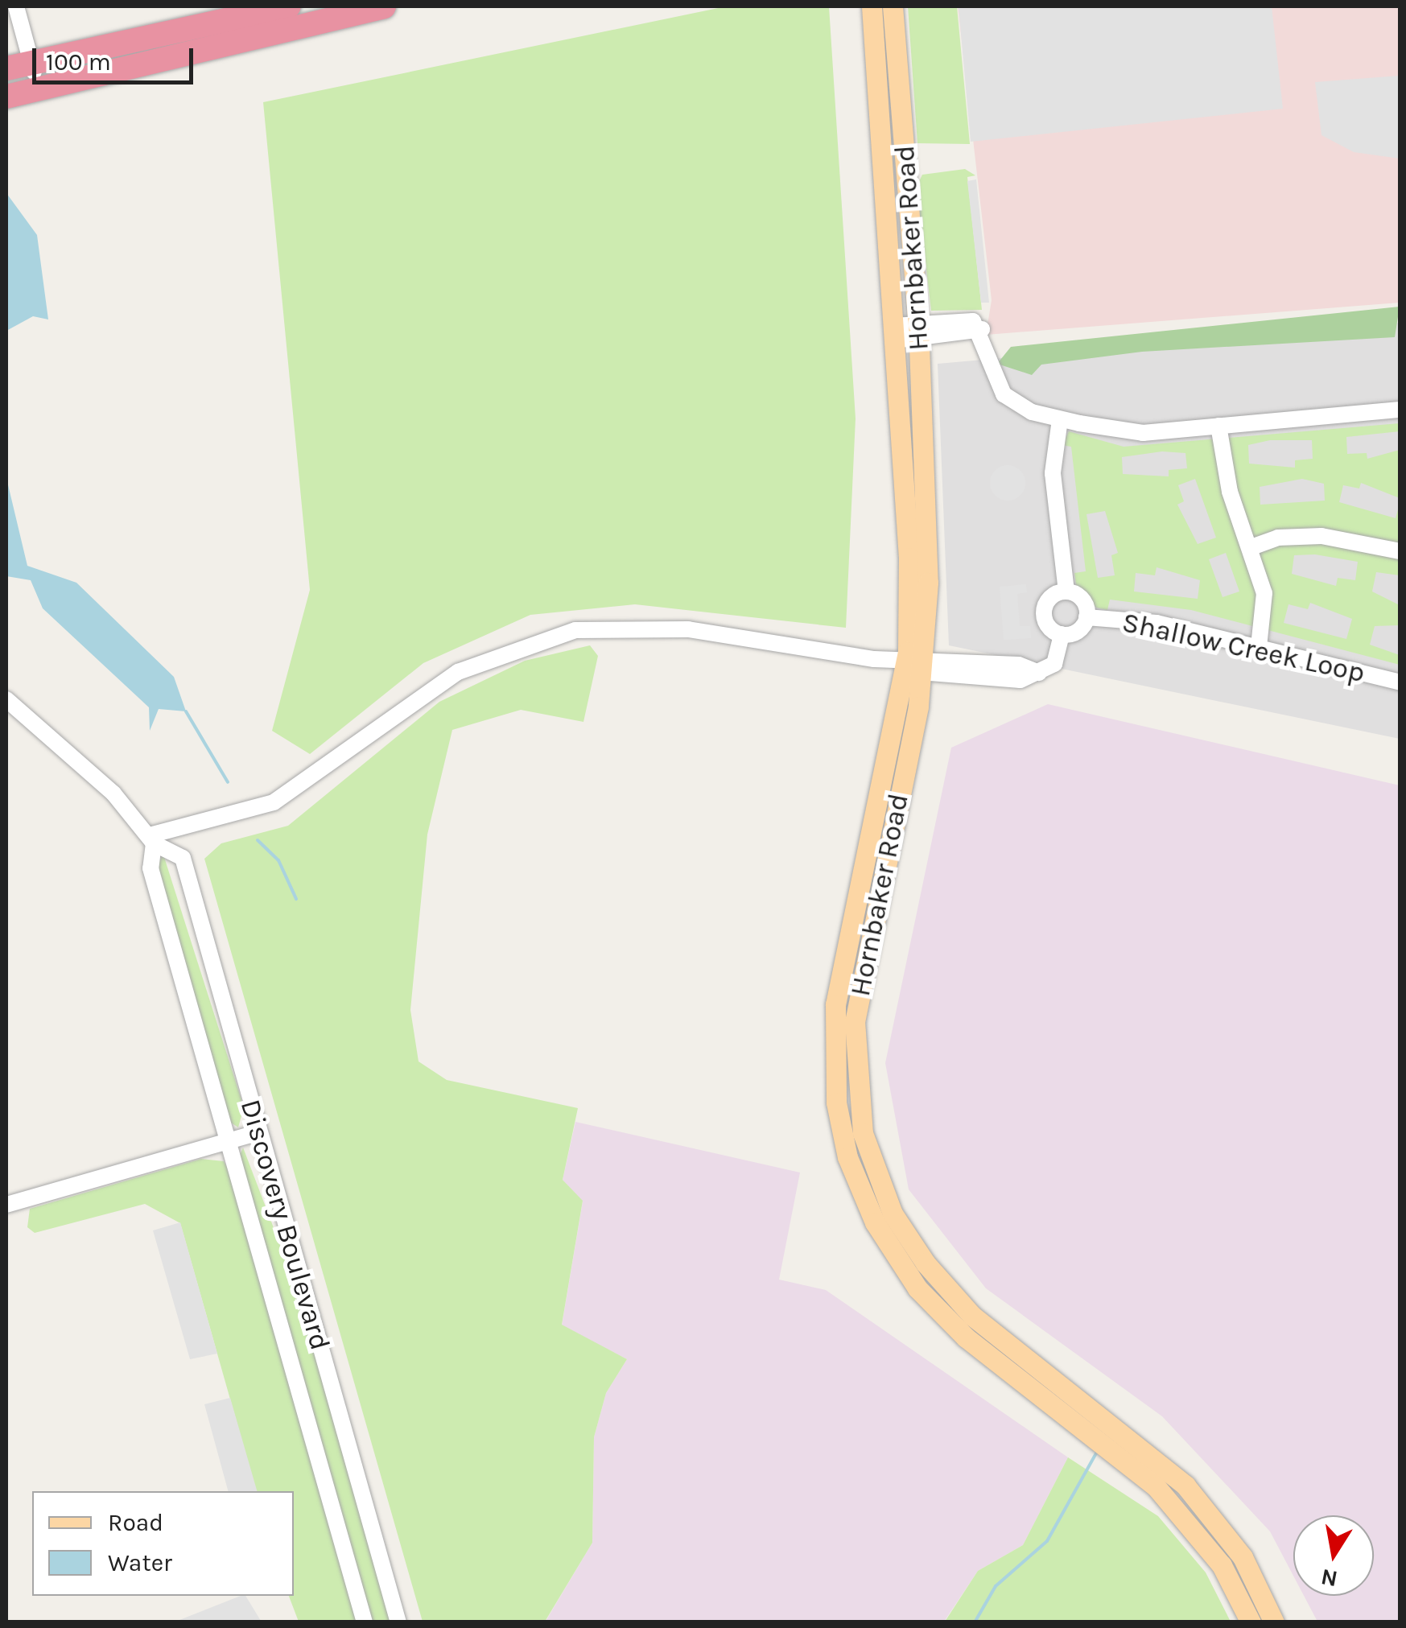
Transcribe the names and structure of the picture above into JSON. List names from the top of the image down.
{
  "streets": {
    "main road": ["Hornbaker Road"],
    "street": ["Shallow Creek Loop", "Discovery Boulevard"]
  },
  "legend": ["Road", "Water"],
  "scale_bar": "100 m",
  "north": "bottom"
}
